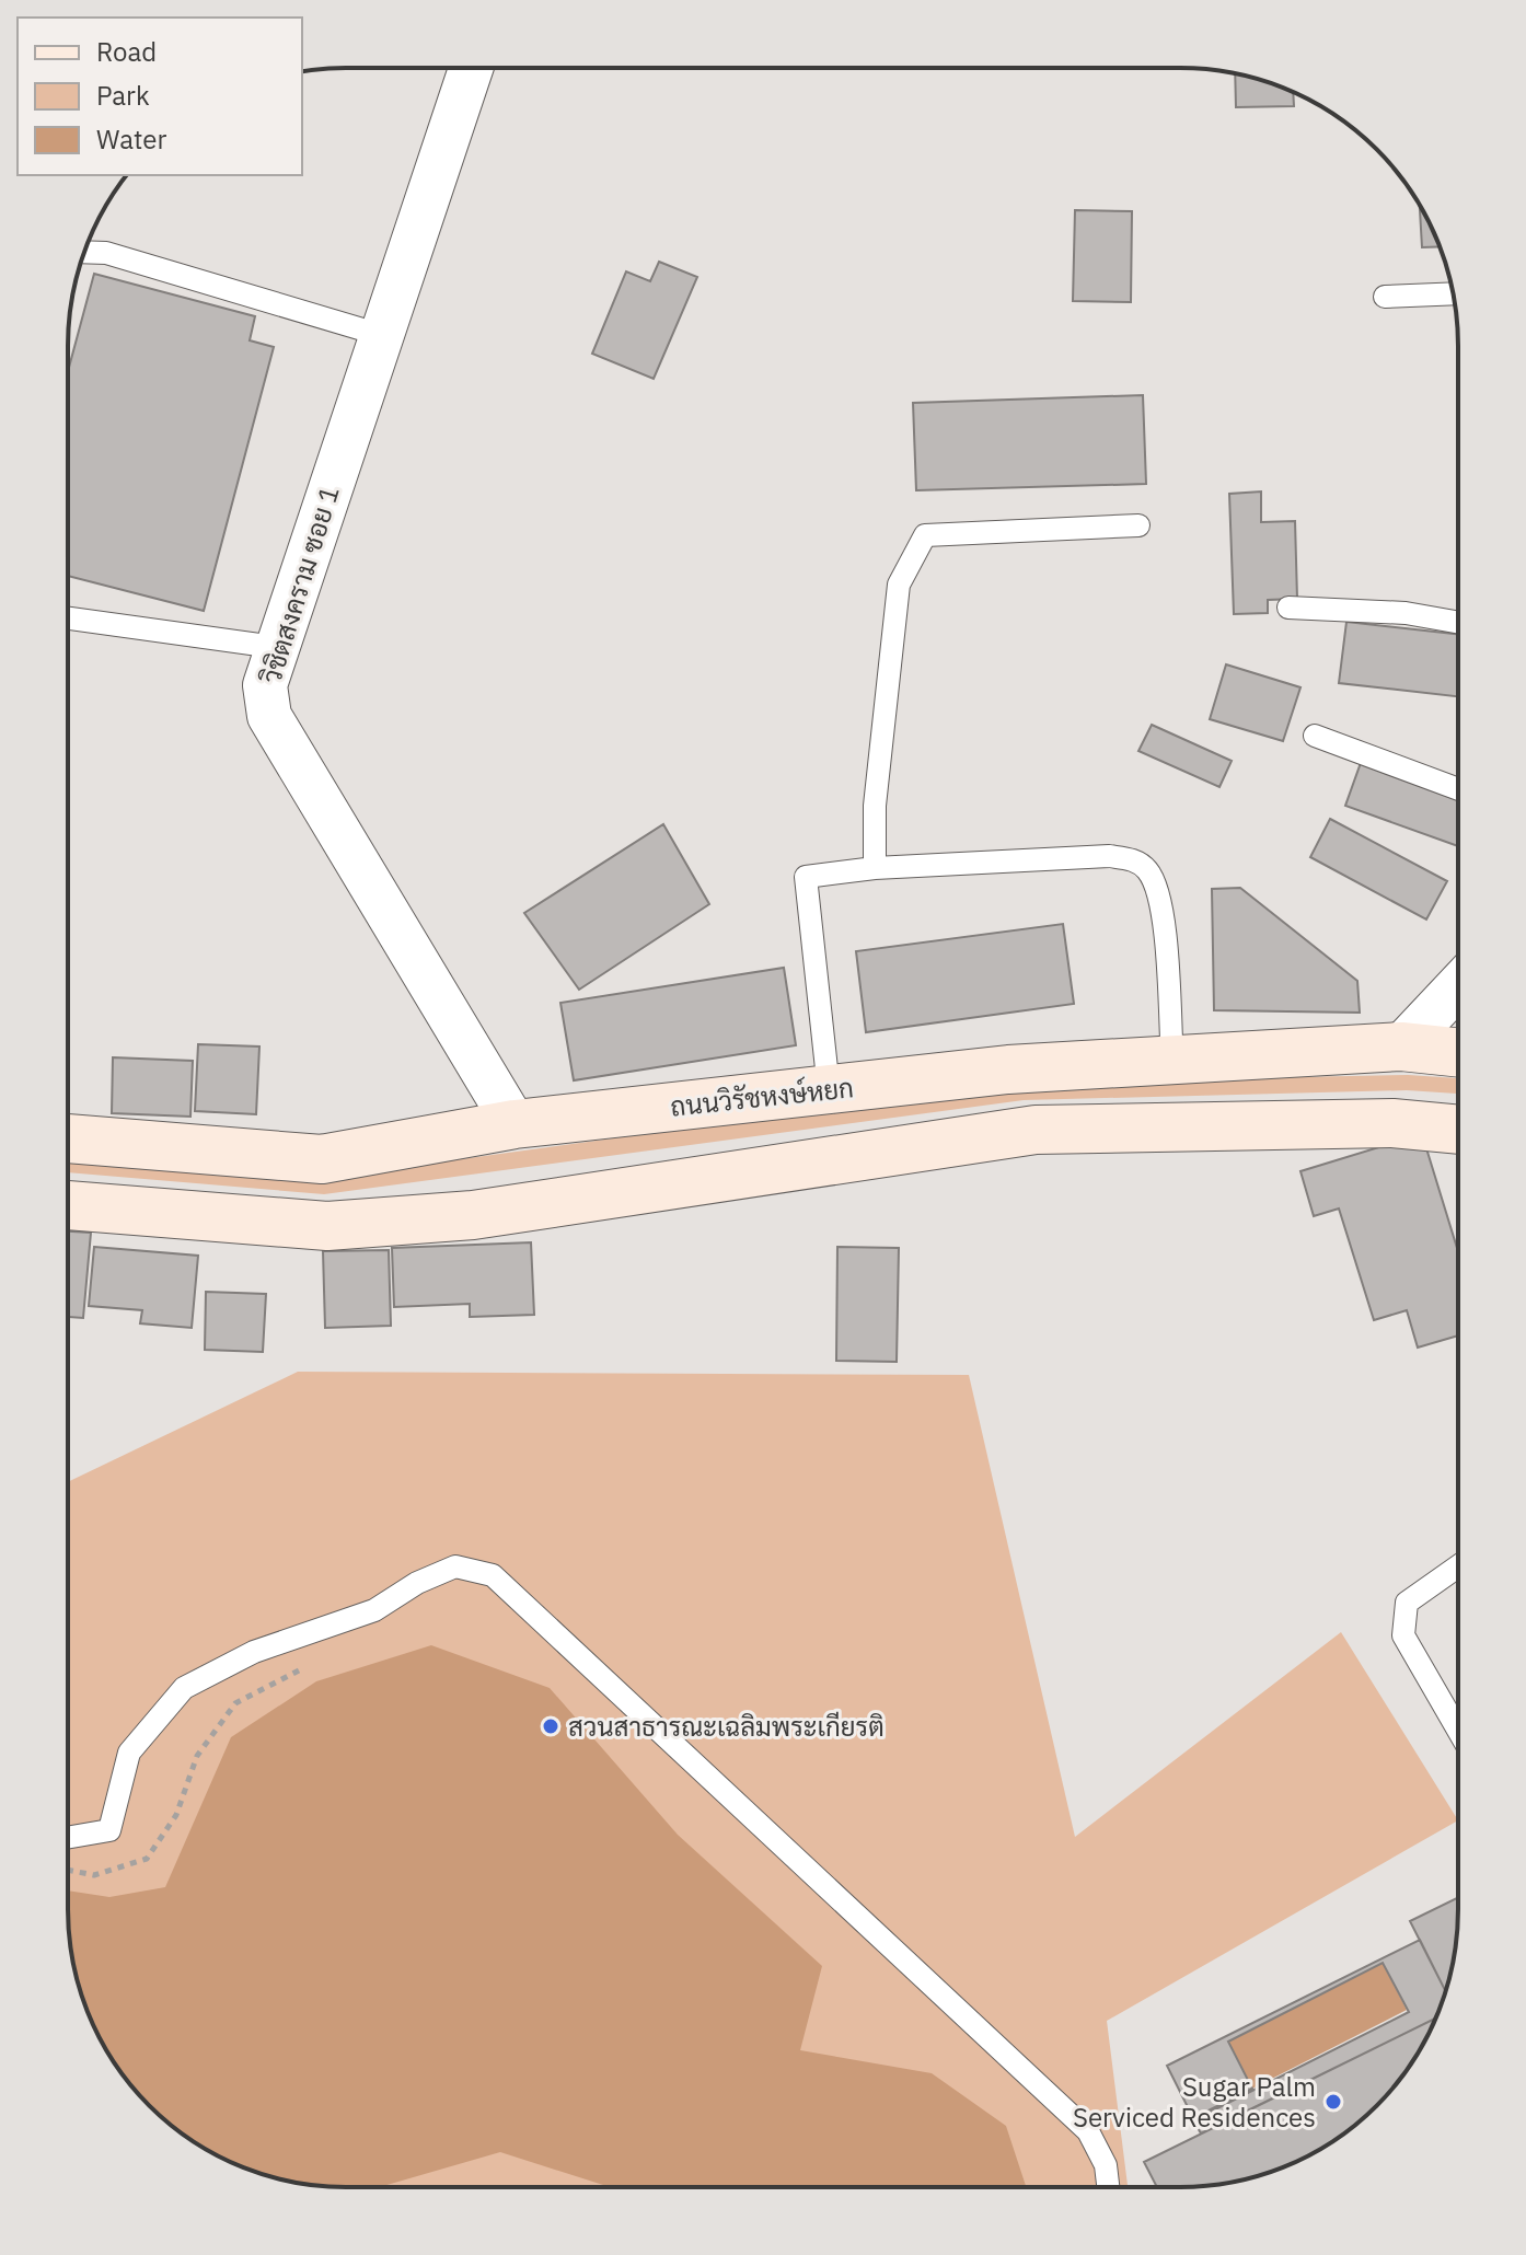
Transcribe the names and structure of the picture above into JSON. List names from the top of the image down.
{
  "streets": {
    "main road": ["ถนนวิรัชหงษ์หยก"],
    "street": ["วิชิตสงคราม ซอย 1"]
  },
  "crossings": [
    ["วิชิตสงคราม ซอย 1", "ถนนวิรัชหงษ์หยก"]
  ],
  "places": ["สวนสาธารณะเฉลิมพระเกียรติ", "Sugar Palm Serviced Residences"],
  "legend": ["Road", "Park", "Water"]
}
